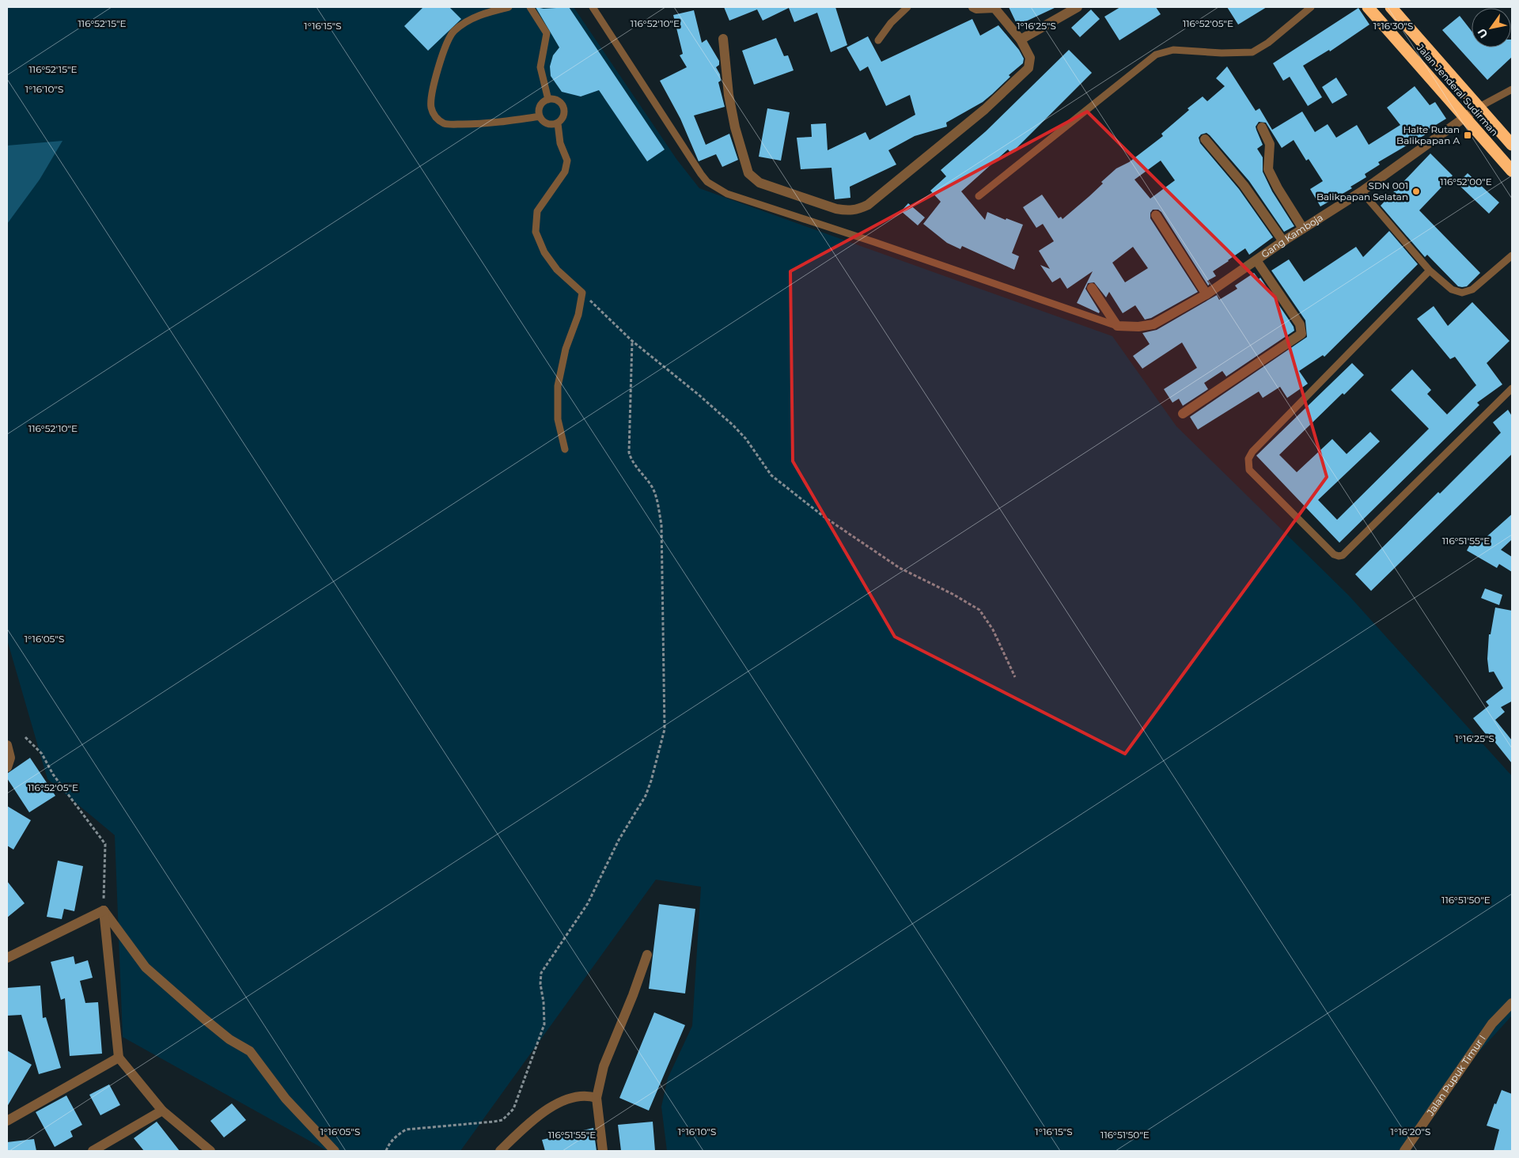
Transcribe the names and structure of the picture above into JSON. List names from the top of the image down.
{
  "streets": {
    "highway": ["Jalan Jenderal Sudirman"],
    "street": ["Gang Kamboja", "Jalan Pupuk Timur I"]
  },
  "crossings": [
    ["Jalan Jenderal Sudirman", "Gang Kamboja"]
  ],
  "places": {
    "transit": ["Halte Rutan Balikpapan A"],
    "other": ["SDN 001 Balikpapan Selatan"]
  },
  "north": "bottom left",
  "coordinates": [
    "116°52'15\"E",
    "116°52'10\"E",
    "116°52'05\"E",
    "1°16'30\"S",
    "1°16'15\"S",
    "1°16'25\"S",
    "1°16'10\"S",
    "116°52'00\"E",
    "116°51'55\"E",
    "1°16'05\"S",
    "116°51'50\"E",
    "1°16'20\"S"
  ]
}
